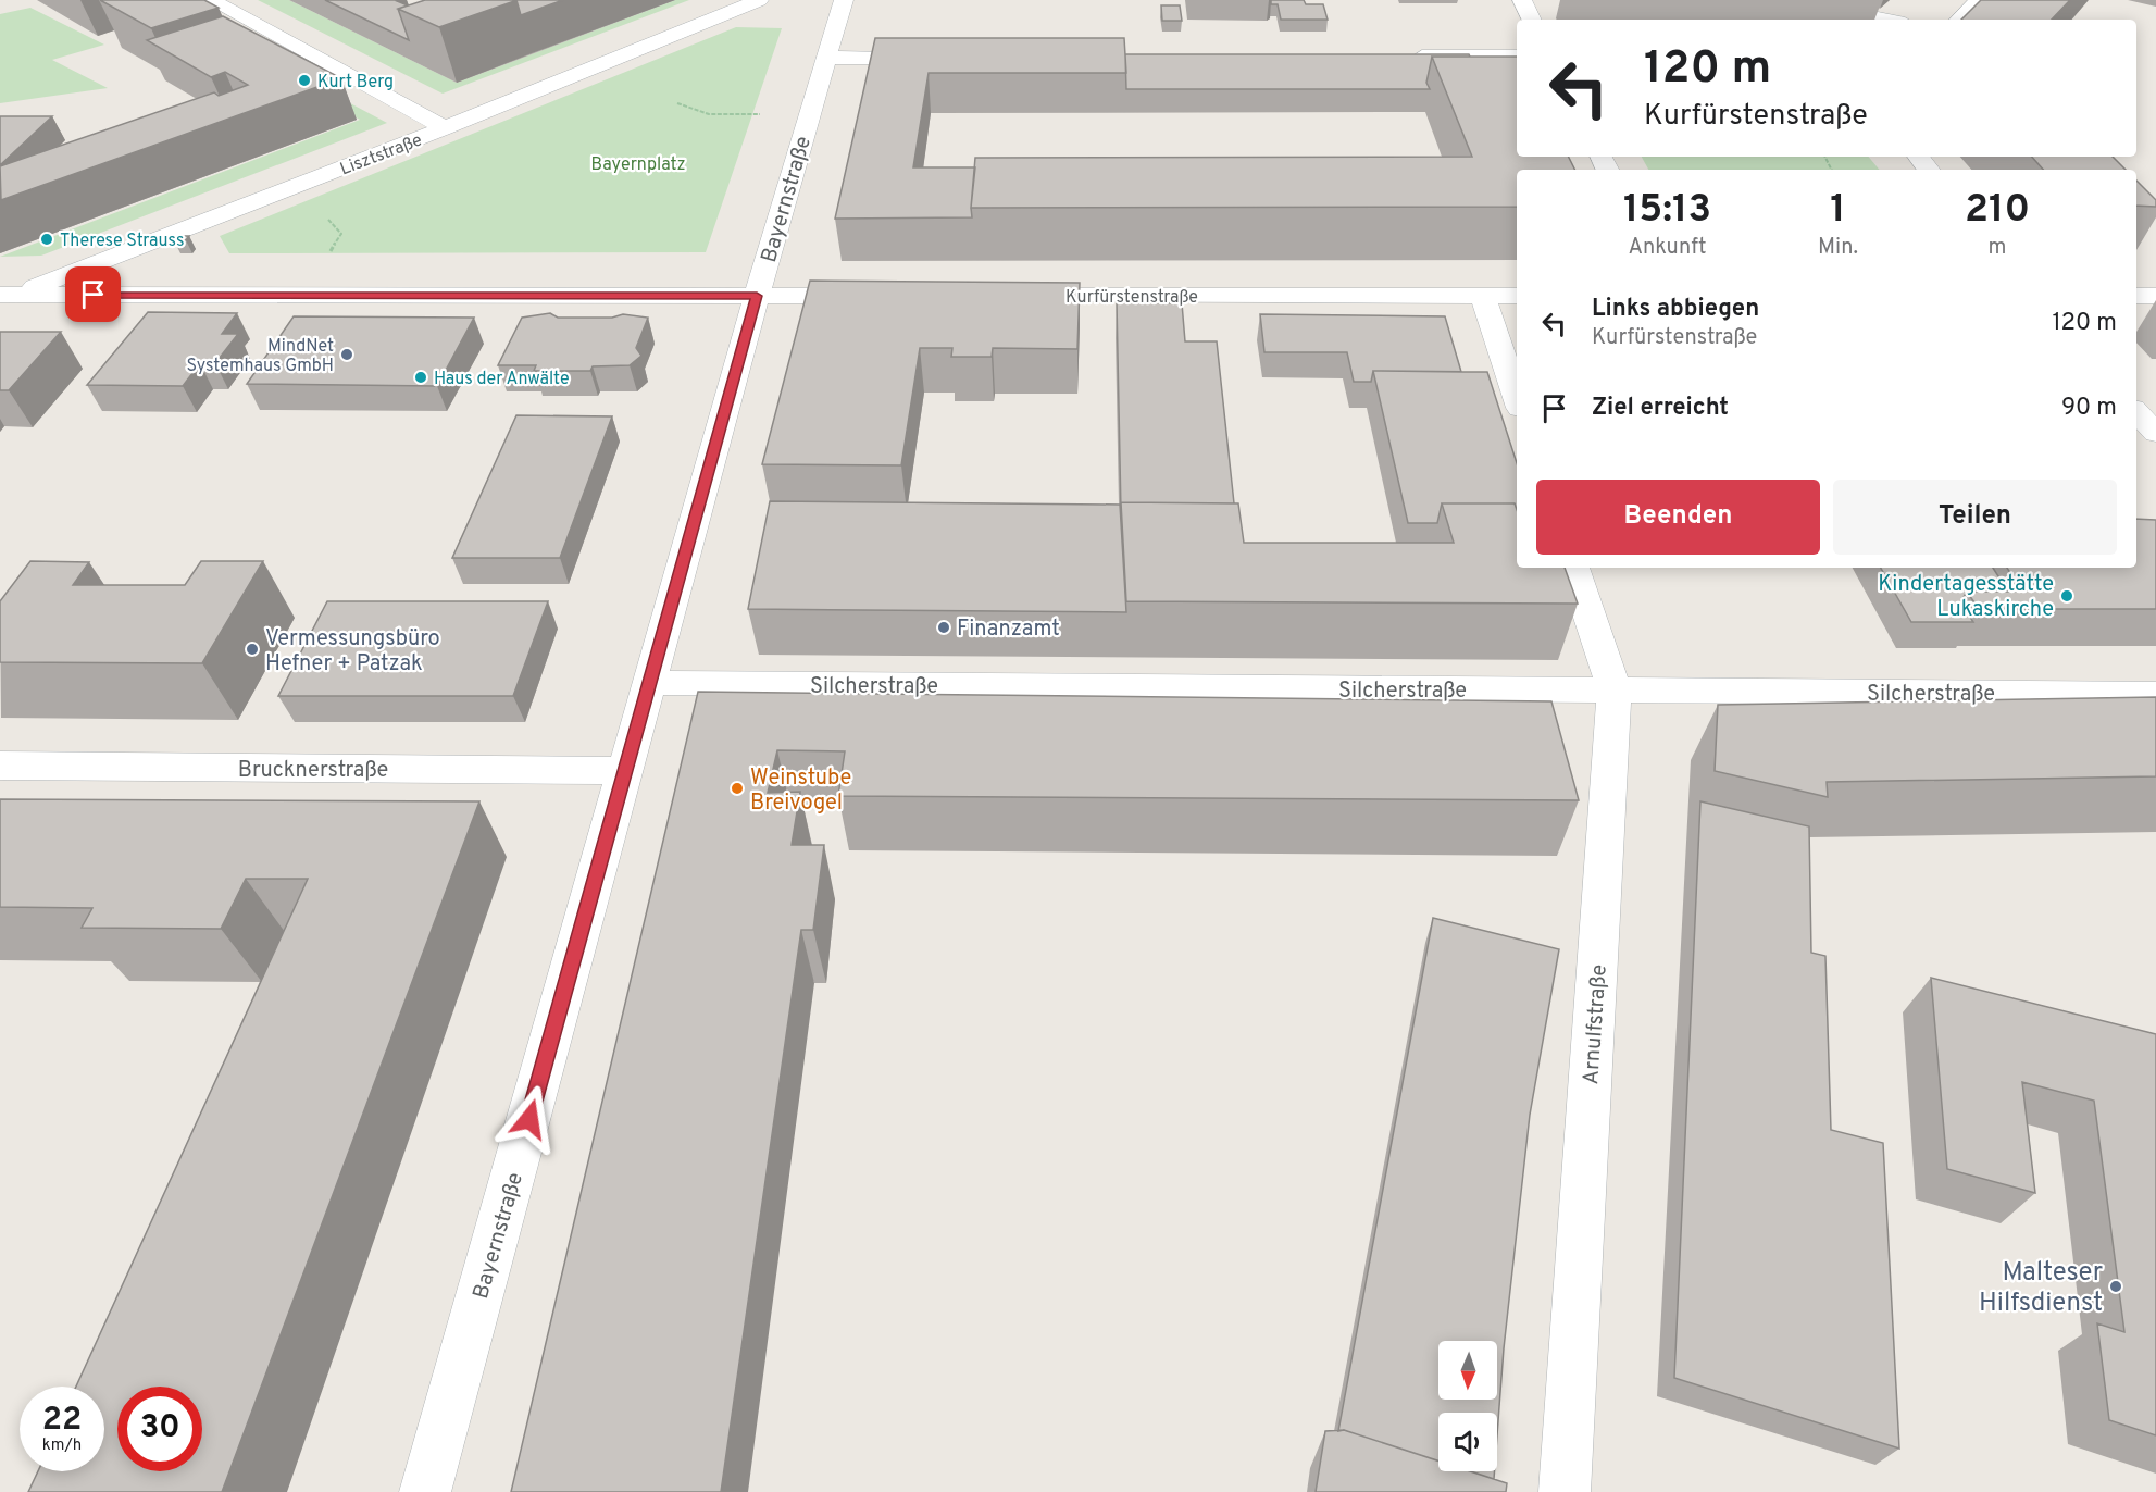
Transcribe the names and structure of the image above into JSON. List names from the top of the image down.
{
  "streets": {
    "street": [
      "Lisztstraße",
      "Bayernstraße",
      "Kurfürstenstraße",
      "Silcherstraße",
      "Brucknerstraße",
      "Arnulfstraße"
    ]
  },
  "crossings": [
    ["Bayernstraße", "Silcherstraße"],
    ["Bayernstraße", "Brucknerstraße"],
    ["Silcherstraße", "Arnulfstraße"]
  ],
  "parks": ["Bayernplatz"],
  "places": [
    "Kurt Berg",
    "Therese Strauss",
    "MindNet Systemhaus GmbH",
    "Haus der Anwälte",
    "Kindertagesstätte Lukaskirche",
    "Finanzamt",
    "Vermessungsbüro Hefner + Patzak",
    "Weinstube Breivogel",
    "Malteser Hilfsdienst"
  ],
  "north": "bottom",
  "page": {
    "turn": ["120 m", "Kurfürstenstraße"],
    "eta": [
      "15:13",
      "Ankunft",
      "1",
      "Min.",
      "210",
      "m"
    ],
    "list": [
      {
        "name": "Links abbiegen",
        "note": "Kurfürstenstraße",
        "value": "120 m"
      },
      {
        "name": "Ziel erreicht",
        "value": "90 m"
      }
    ],
    "buttons": ["Beenden", "Teilen"],
    "speed": "22 km/h",
    "limit": "30"
  }
}
